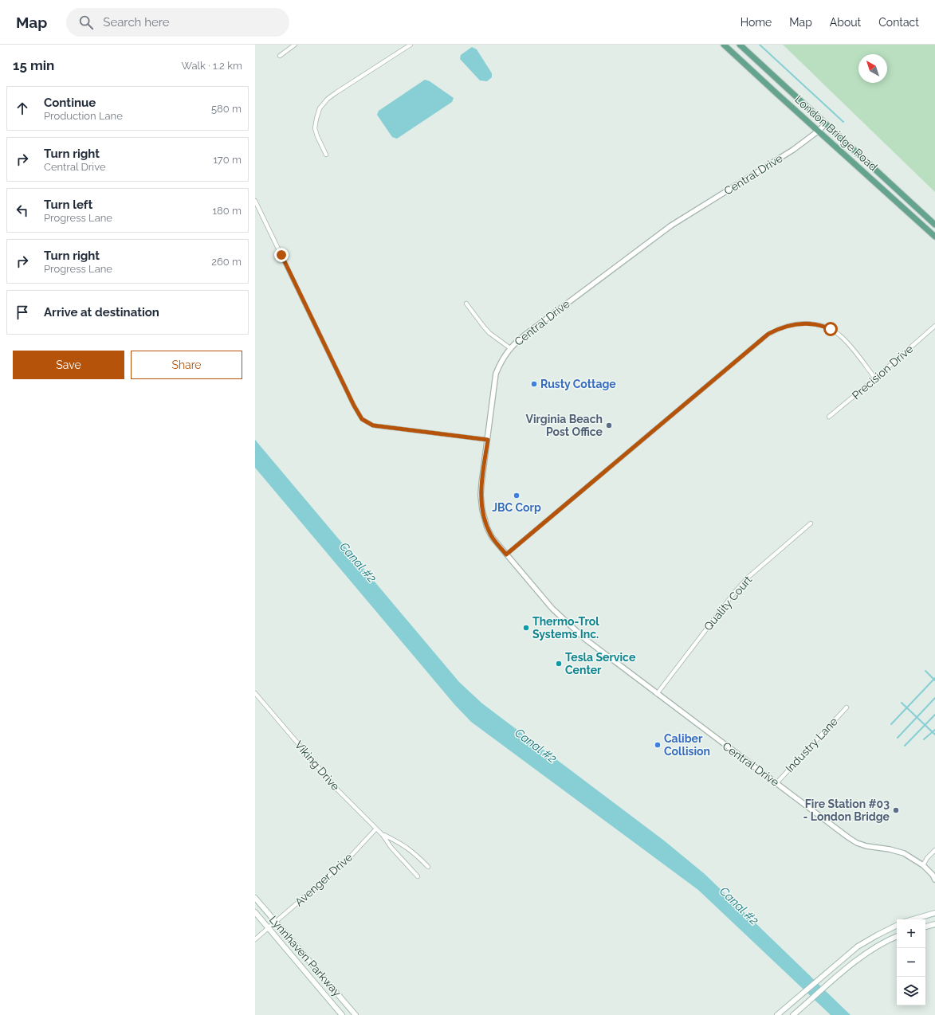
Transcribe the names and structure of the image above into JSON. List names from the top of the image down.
{
  "streets": {
    "main road": ["London Bridge Road", "Lynnhaven Parkway"],
    "street": [
      "Central Drive",
      "Precision Drive",
      "Quality Court",
      "Industry Lane",
      "Viking Drive",
      "Avenger Drive"
    ]
  },
  "crossings": [
    ["London Bridge Road", "Central Drive"],
    ["Central Drive", "Quality Court"],
    ["Central Drive", "Industry Lane"],
    ["Viking Drive", "Avenger Drive"],
    ["Avenger Drive", "Lynnhaven Parkway"]
  ],
  "water": ["Canal #2"],
  "places": [
    "Rusty Cottage",
    "Virginia Beach Post Office",
    "JBC Corp",
    "Thermo-Trol Systems Inc.",
    "Tesla Service Center",
    "Caliber Collision",
    "Fire Station #03 - London Bridge"
  ],
  "north": "top left",
  "page": {
    "header": "Map",
    "search": "Search here",
    "nav": [
      "Home",
      "Map",
      "About",
      "Contact"
    ],
    "heading": ["15 min", "Walk · 1.2 km"],
    "list": [
      ["Continue", "Production Lane", "580 m"],
      ["Turn right", "Central Drive", "170 m"],
      ["Turn left", "Progress Lane", "180 m"],
      ["Turn right", "Progress Lane", "260 m"],
      "Arrive at destination"
    ],
    "buttons": ["Save", "Share"],
    "map_buttons": ["+", "−"]
  }
}
